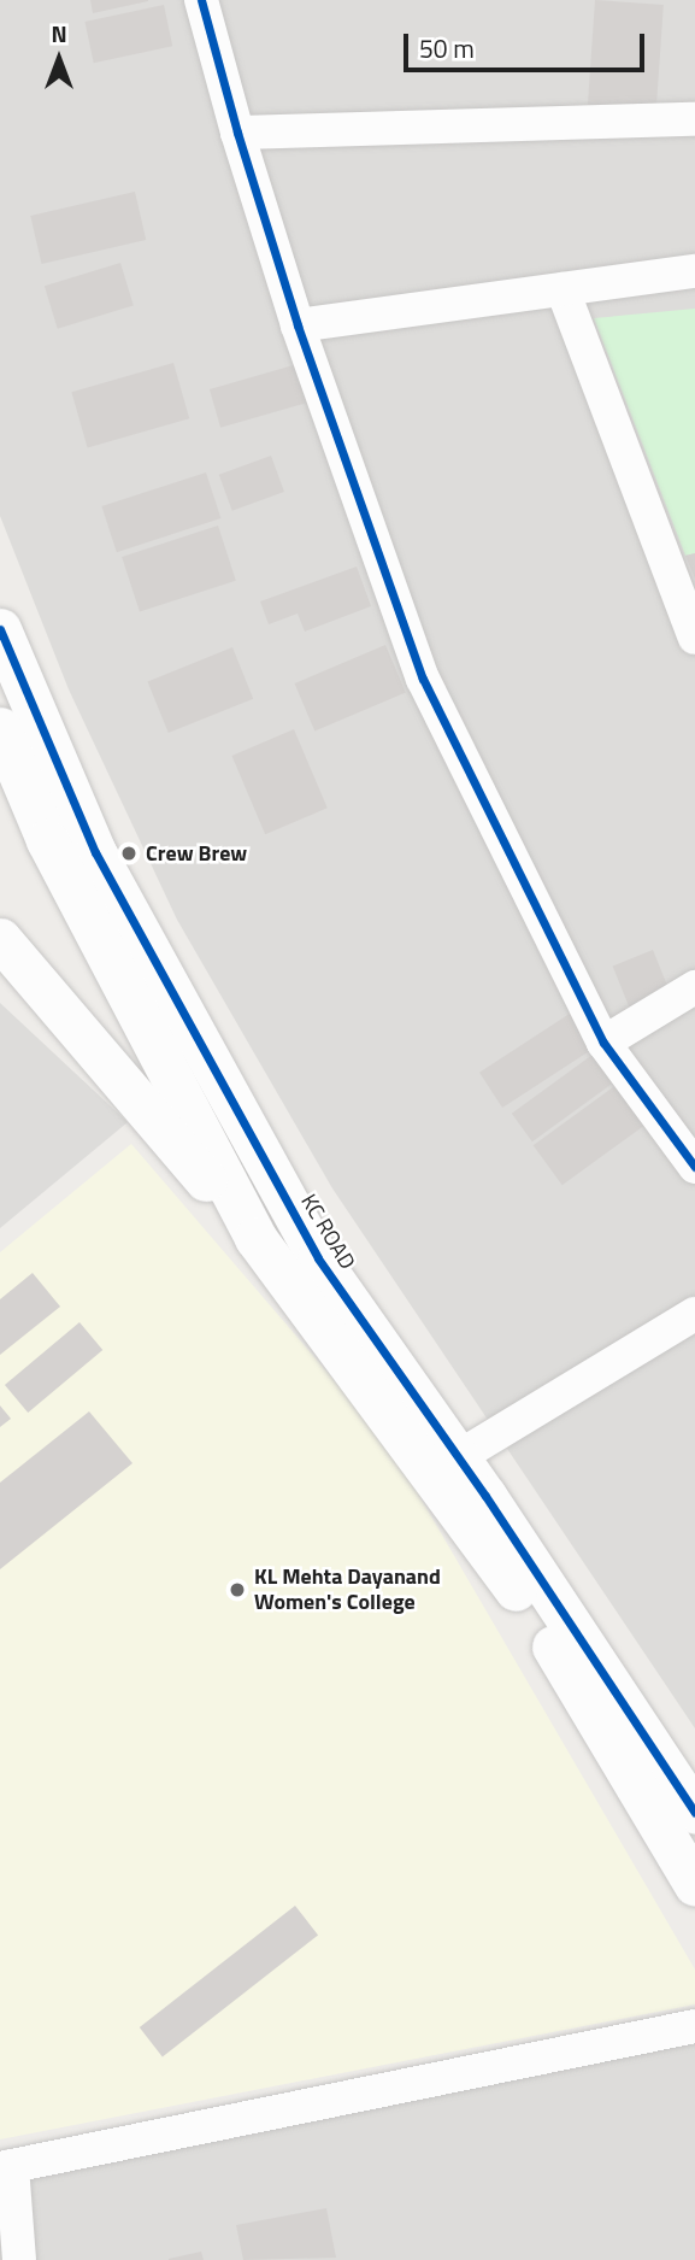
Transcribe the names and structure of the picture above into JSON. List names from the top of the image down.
{
  "streets": {
    "street": ["KC ROAD"]
  },
  "places": ["Crew Brew", "KL Mehta Dayanand Women's College"],
  "scale_bar": "50 m",
  "north": "top"
}
